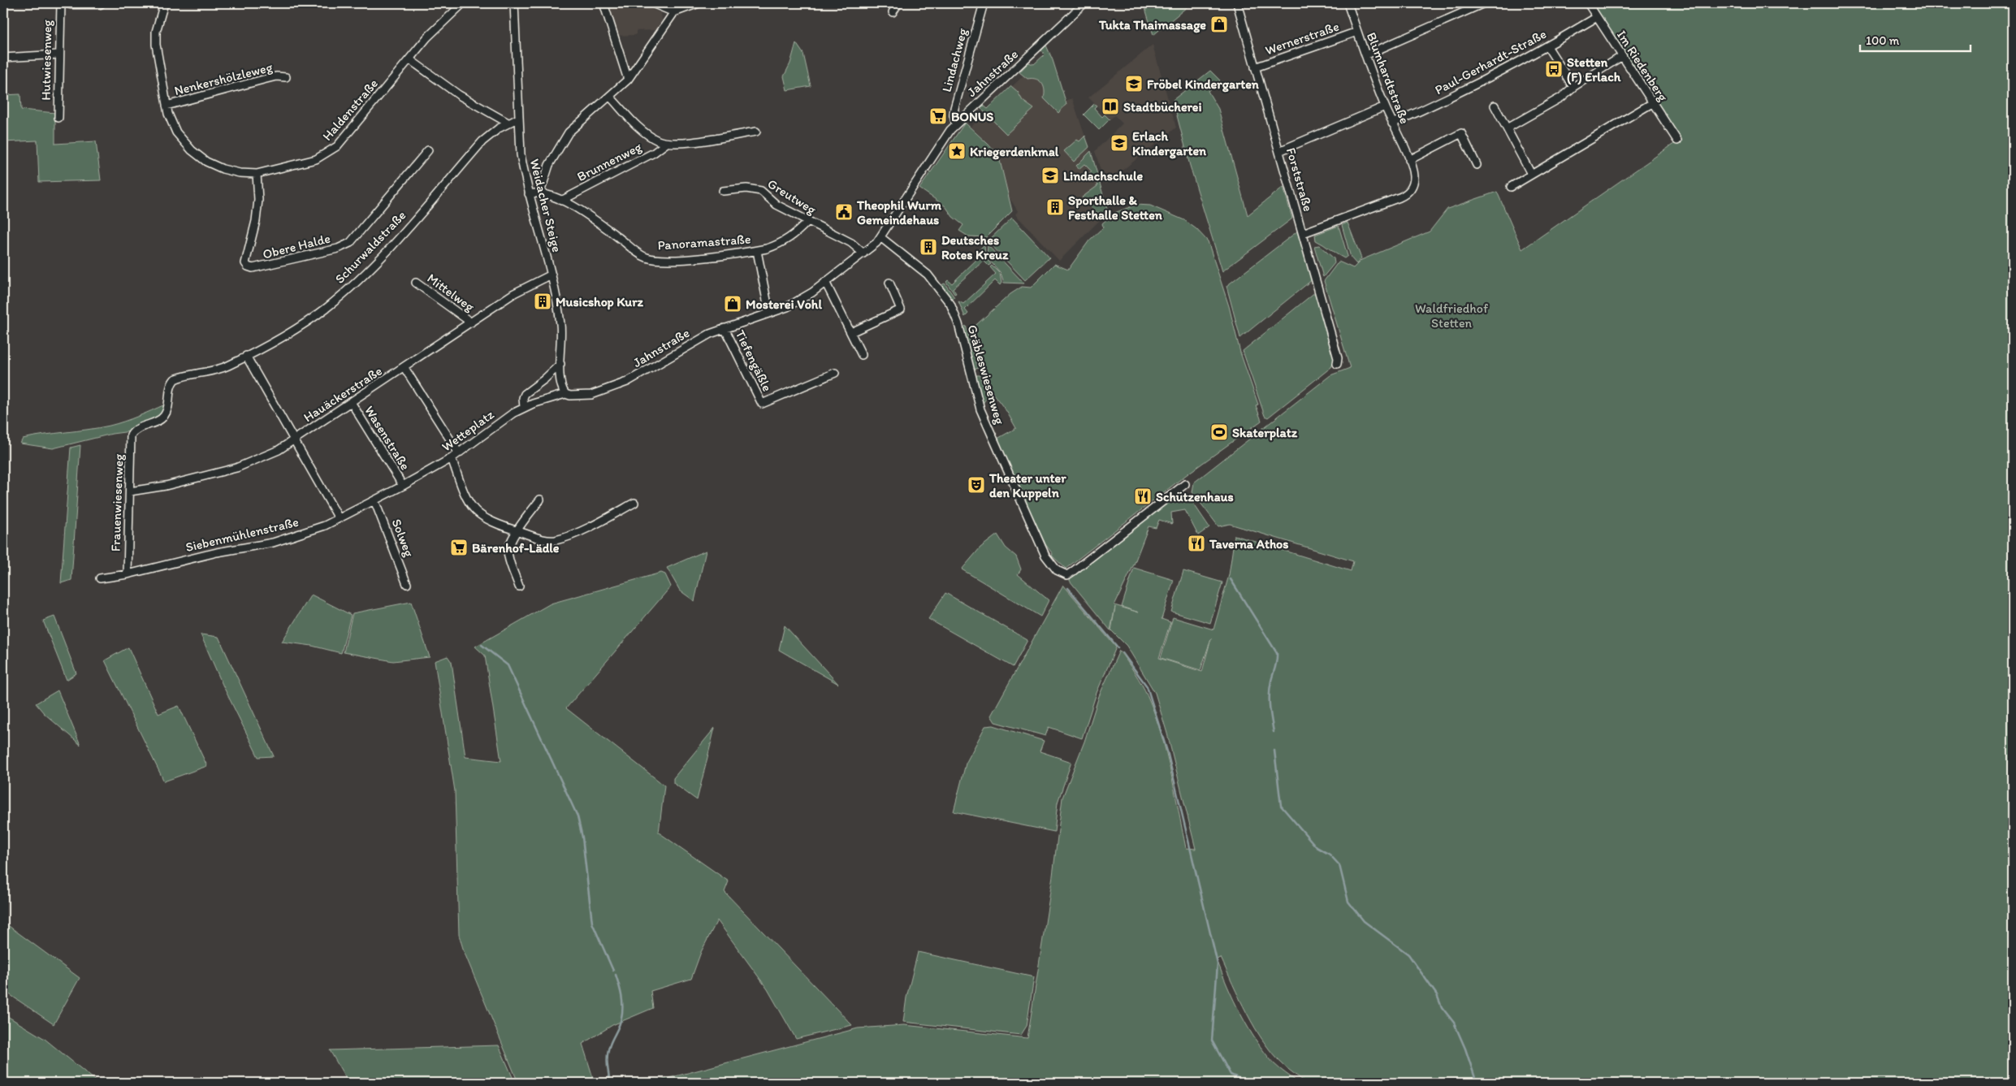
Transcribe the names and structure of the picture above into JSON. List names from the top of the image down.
{
  "streets": {
    "street": [
      "Wernerstraße",
      "Hutwiesenweg",
      "Lindachweg",
      "Paul-Gerhardt-Straße",
      "Im Riedenberg",
      "Jahnstraße",
      "Blumhardtstraße",
      "Nenkershölzleweg",
      "Haldenstraße",
      "Brunnenweg",
      "Forststraße",
      "Greutweg",
      "Weidacher Steige",
      "Panoramastraße",
      "Obere Halde",
      "Schurwaldstraße",
      "Mittelweg",
      "Tiefengäßle",
      "Gräbleswiesenweg",
      "Hauäckerstraße",
      "Wetteplatz",
      "Wasenstraße",
      "Frauenwiesenweg",
      "Siebenmühlenstraße",
      "Solweg"
    ]
  },
  "crossings": [
    ["Wernerstraße", "Blumhardtstraße"],
    ["Wernerstraße", "Forststraße"],
    ["Lindachweg", "Jahnstraße"],
    ["Paul-Gerhardt-Straße", "Im Riedenberg"],
    ["Paul-Gerhardt-Straße", "Blumhardtstraße"],
    ["Jahnstraße", "Greutweg"],
    ["Jahnstraße", "Tiefengäßle"],
    ["Jahnstraße", "Gräbleswiesenweg"],
    ["Jahnstraße", "Wetteplatz"],
    ["Blumhardtstraße", "Forststraße"],
    ["Nenkershölzleweg", "Haldenstraße"],
    ["Haldenstraße", "Obere Halde"],
    ["Brunnenweg", "Panoramastraße"],
    ["Greutweg", "Panoramastraße"],
    ["Weidacher Steige", "Schurwaldstraße"],
    ["Weidacher Steige", "Hauäckerstraße"],
    ["Schurwaldstraße", "Frauenwiesenweg"],
    ["Mittelweg", "Hauäckerstraße"],
    ["Hauäckerstraße", "Wasenstraße"],
    ["Hauäckerstraße", "Frauenwiesenweg"],
    ["Wetteplatz", "Siebenmühlenstraße"],
    ["Wasenstraße", "Siebenmühlenstraße"],
    ["Frauenwiesenweg", "Siebenmühlenstraße"],
    ["Siebenmühlenstraße", "Solweg"]
  ],
  "parks": ["Waldfriedhof Stetten"],
  "places": {
    "shop": ["Tukta Thaimassage", "Mosterei Vohl"],
    "bus stop": ["Stetten (F) Erlach"],
    "school or university": ["Fröbel Kindergarten", "Erlach Kindergarten", "Lindachschule"],
    "library": ["Stadtbücherei"],
    "supermarket": ["BONUS", "Bärenhof-Lädle"],
    "place": ["Kriegerdenkmal"],
    "building": ["Sporthalle & Festhalle Stetten", "Deutsches Rotes Kreuz", "Musicshop Kurz"],
    "public building": ["Theophil Wurm Gemeindehaus"],
    "sports": ["Skaterplatz"],
    "theatre": ["Theater unter den Kuppeln"],
    "restaurant": ["Schützenhaus", "Taverna Athos"]
  },
  "scale_bar": "100 m"
}
